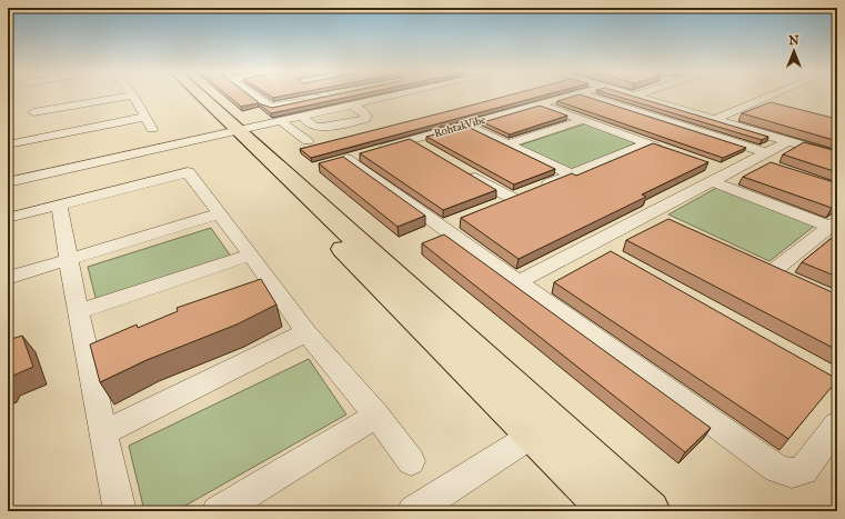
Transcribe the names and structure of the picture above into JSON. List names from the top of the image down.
{
  "streets": {
    "street": ["RohtakVibe"]
  },
  "north": "top"
}
